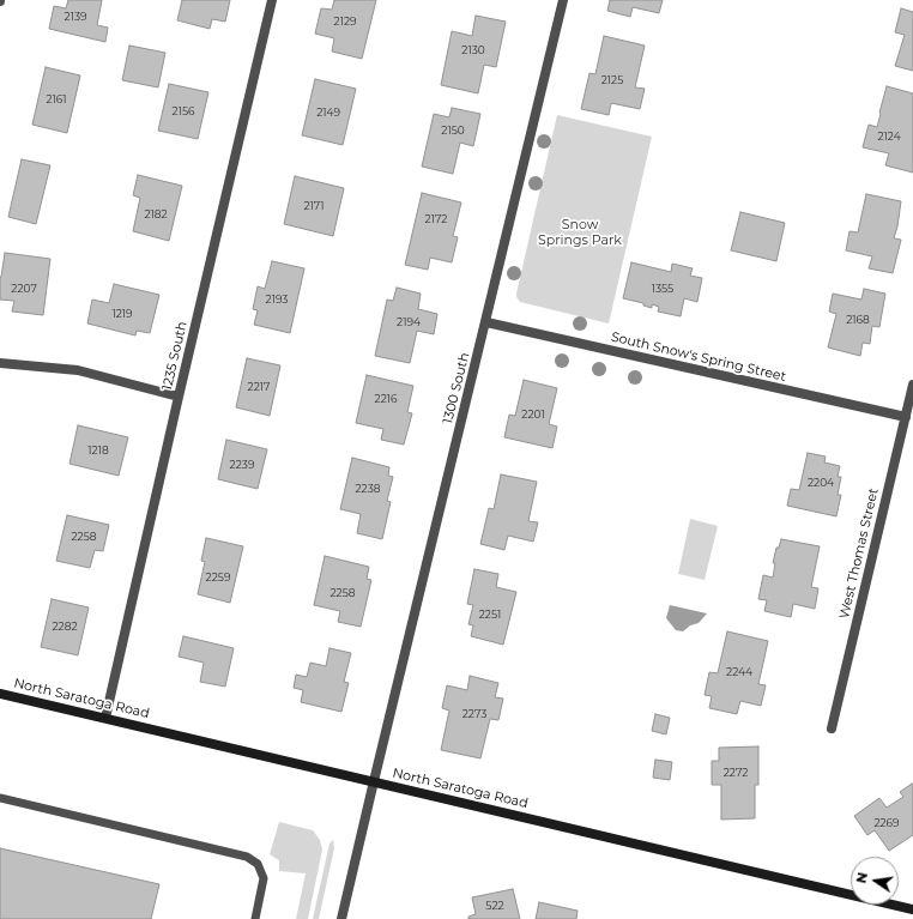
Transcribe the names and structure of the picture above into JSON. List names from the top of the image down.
{
  "streets": {
    "main road": ["North Saratoga Road"],
    "street": [
      "1235 South",
      "South Snow's Spring Street",
      "1300 South",
      "West Thomas Street"
    ]
  },
  "crossings": [
    ["1235 South", "North Saratoga Road"],
    ["South Snow's Spring Street", "1300 South"],
    ["South Snow's Spring Street", "West Thomas Street"],
    ["1300 South", "North Saratoga Road"]
  ],
  "parks": ["Snow Springs Park"],
  "house_numbers": [
    "2139",
    "2129",
    "2130",
    "2125",
    "2161",
    "2156",
    "2149",
    "2150",
    "2124",
    "2171",
    "2182",
    "2172",
    "2207",
    "1355",
    "2193",
    "1219",
    "2168",
    "2194",
    "2217",
    "2216",
    "2201",
    "1218",
    "2239",
    "2204",
    "2238",
    "2258",
    "2259",
    "2258",
    "2251",
    "2282",
    "2244",
    "2273",
    "2272",
    "2269",
    "522"
  ],
  "north": "left"
}
